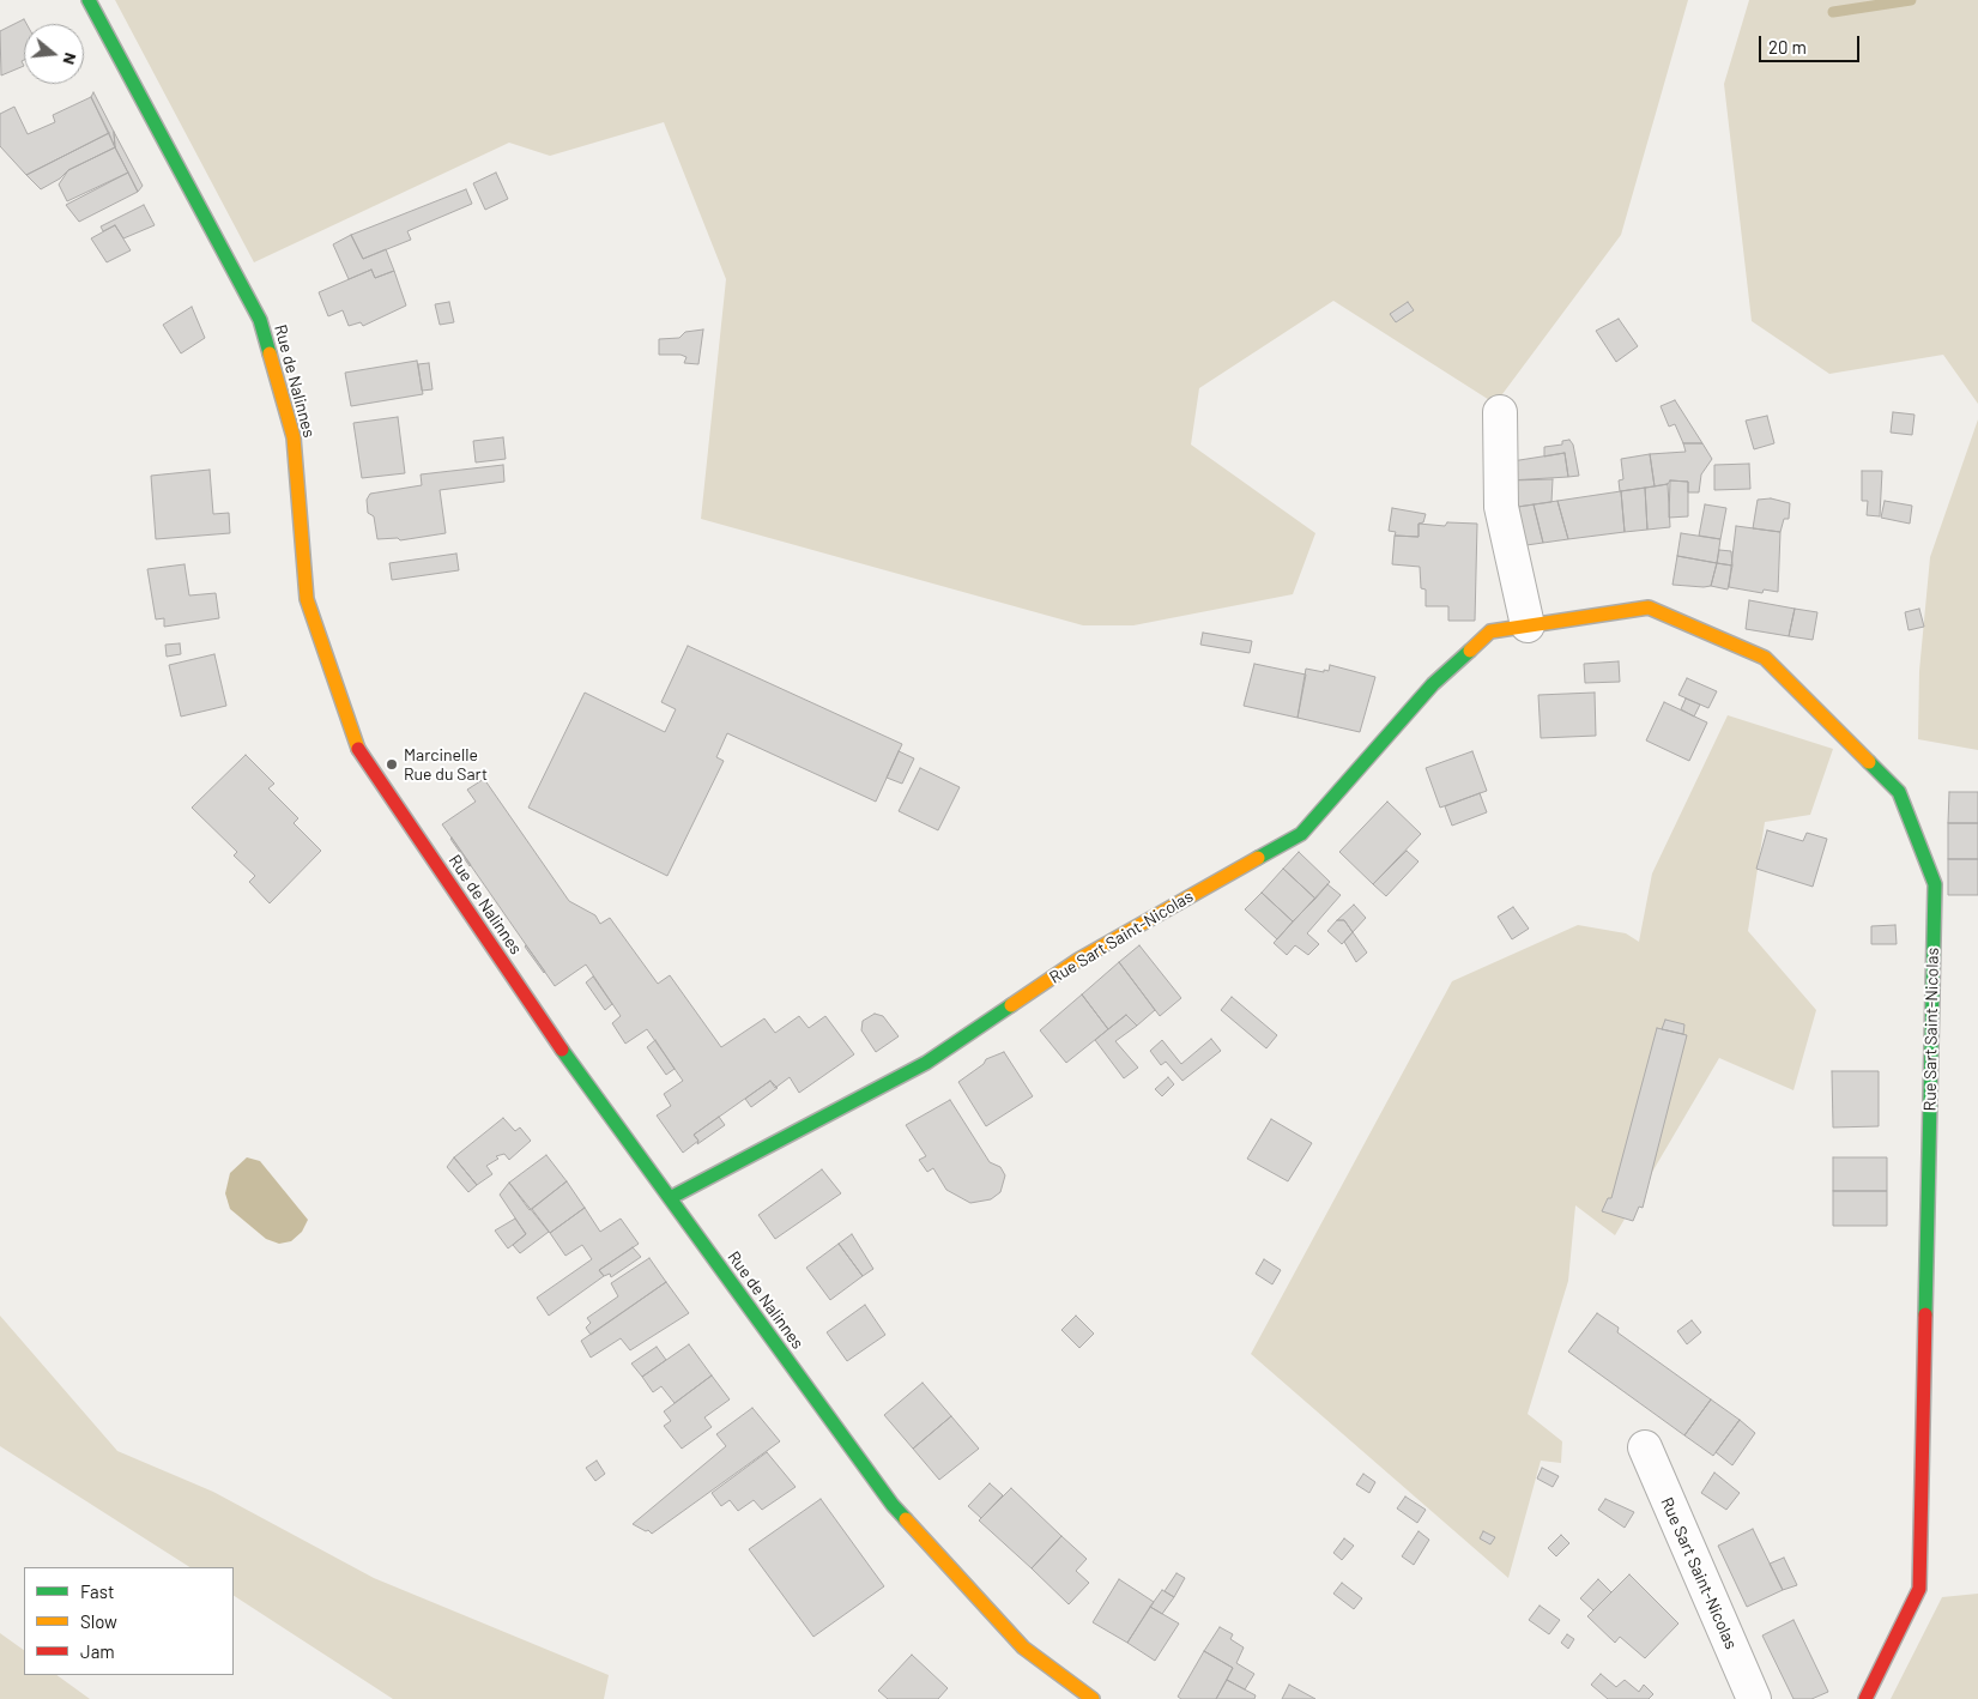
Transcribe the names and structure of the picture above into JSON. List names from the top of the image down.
{
  "streets": {
    "street": ["Rue de Nalinnes", "Rue Sart Saint-Nicolas"]
  },
  "crossings": [
    ["Rue de Nalinnes", "Rue Sart Saint-Nicolas"]
  ],
  "places": ["Marcinelle Rue du Sart"],
  "legend": ["Fast", "Slow", "Jam"],
  "scale_bar": "20 m",
  "north": "right"
}
